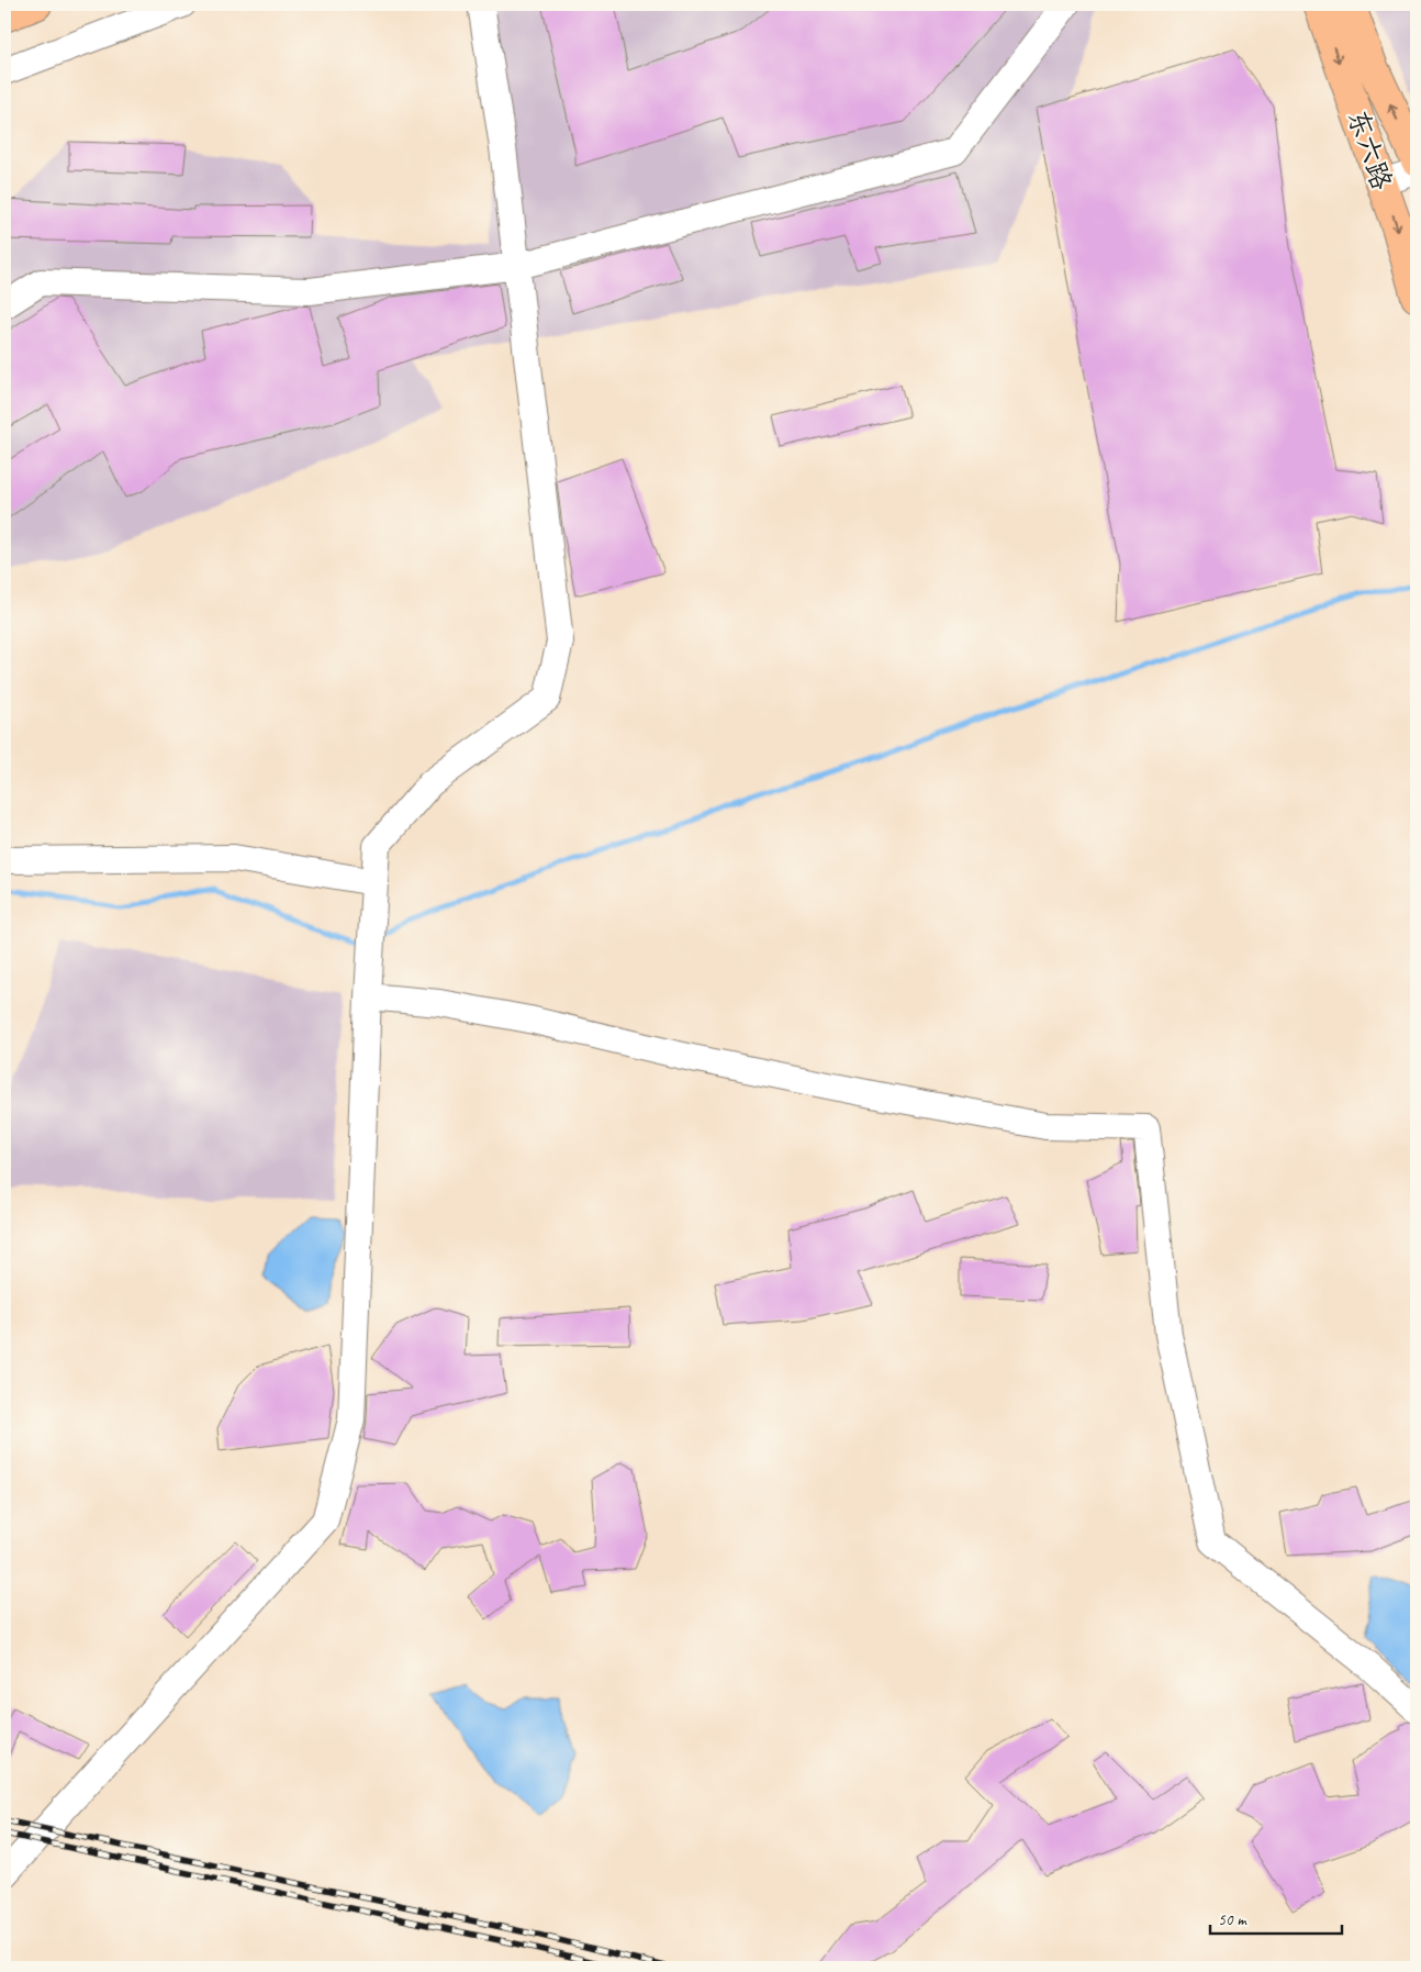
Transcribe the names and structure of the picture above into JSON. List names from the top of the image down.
{
  "streets": {
    "main road": ["东六路"]
  },
  "scale_bar": "50 m"
}
